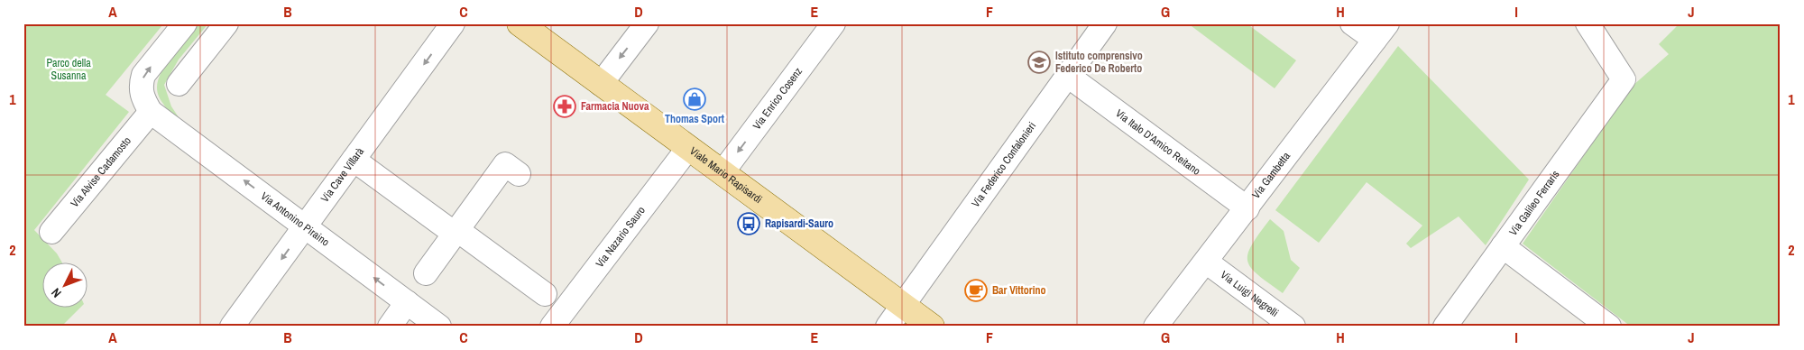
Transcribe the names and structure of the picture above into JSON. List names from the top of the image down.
{
  "streets": {
    "main road": ["Viale Mario Rapisardi"],
    "street": [
      "Via Enrico Cosenz",
      "Via Italo D'Amico Reitano",
      "Via Federico Confalonieri",
      "Via Alvise Cadamosto",
      "Via Cave Villarà",
      "Via Gambetta",
      "Via Galileo Ferraris",
      "Via Antonino Piraino",
      "Via Nazario Sauro",
      "Via Luigi Negrelli"
    ]
  },
  "crossings": [
    ["Via Enrico Cosenz", "Viale Mario Rapisardi"],
    ["Via Italo D'Amico Reitano", "Via Federico Confalonieri"],
    ["Via Italo D'Amico Reitano", "Via Gambetta"],
    ["Via Federico Confalonieri", "Viale Mario Rapisardi"],
    ["Via Alvise Cadamosto", "Via Antonino Piraino"],
    ["Via Cave Villarà", "Via Antonino Piraino"],
    ["Viale Mario Rapisardi", "Via Nazario Sauro"],
    ["Via Gambetta", "Via Luigi Negrelli"]
  ],
  "one_way": ["Via Cave Villarà"],
  "parks": ["Parco della Susanna"],
  "places": {
    "school or university": ["Istituto comprensivo Federico De Roberto"],
    "shop": ["Thomas Sport"],
    "pharmacy": ["Farmacia Nuova"],
    "bus stop": ["Rapisardi-Sauro"],
    "cafe": ["Bar Vittorino"]
  },
  "north": "bottom left",
  "grid": {
    "columns": [
      "A",
      "B",
      "C",
      "D",
      "E",
      "F",
      "G",
      "H",
      "I",
      "J"
    ],
    "rows": ["1", "2"]
  }
}
